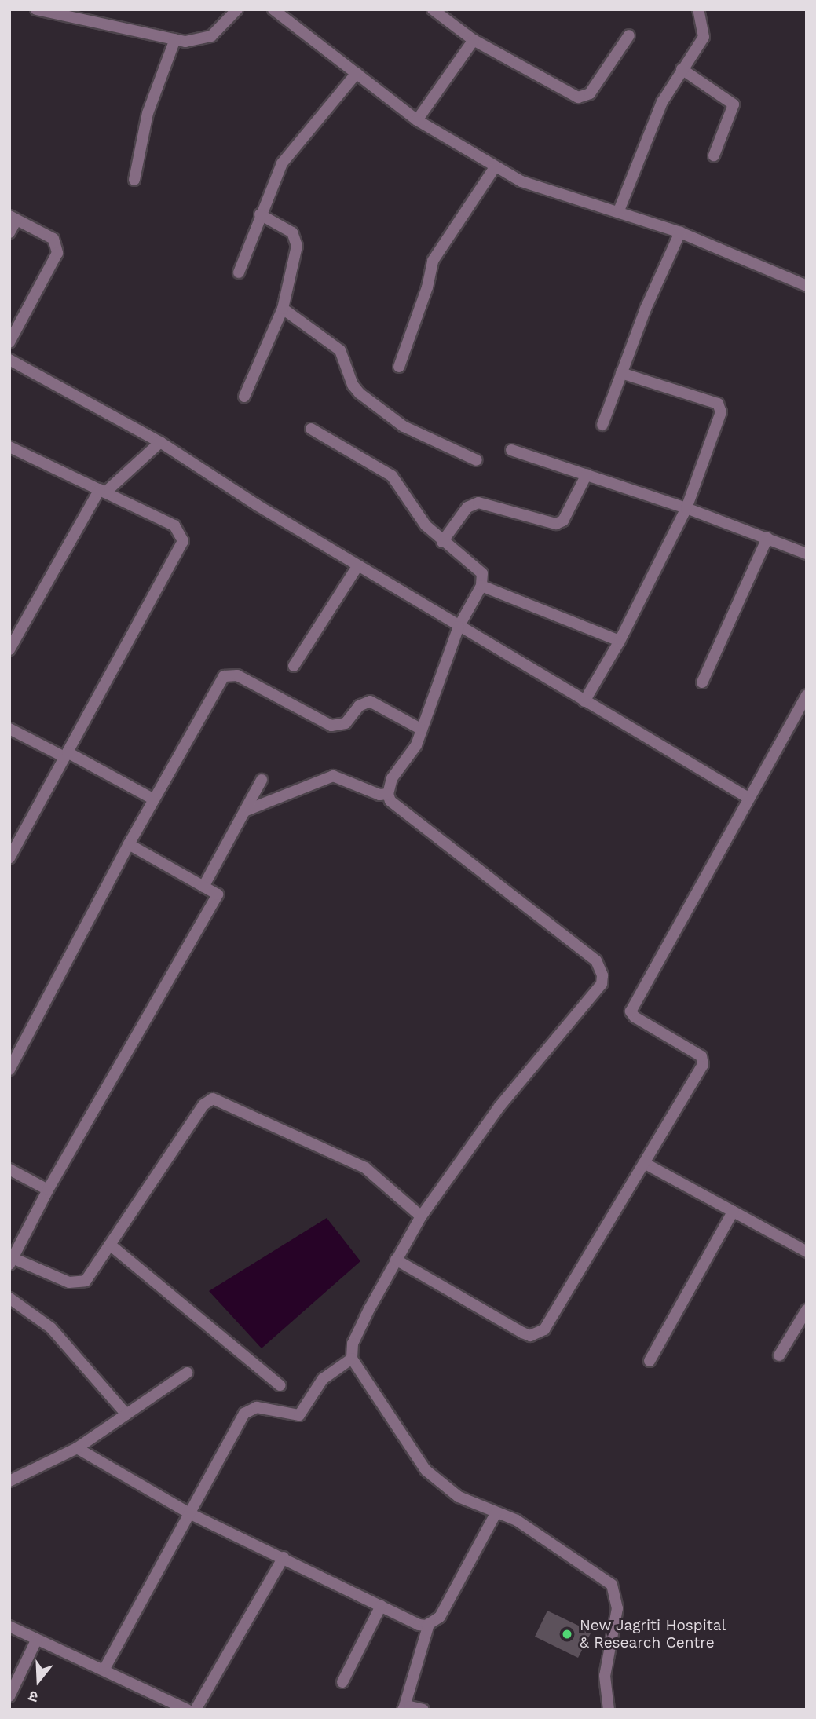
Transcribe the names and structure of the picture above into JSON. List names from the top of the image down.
{
  "places": ["New Jagriti Hospital & Research Centre"],
  "north": "bottom"
}
